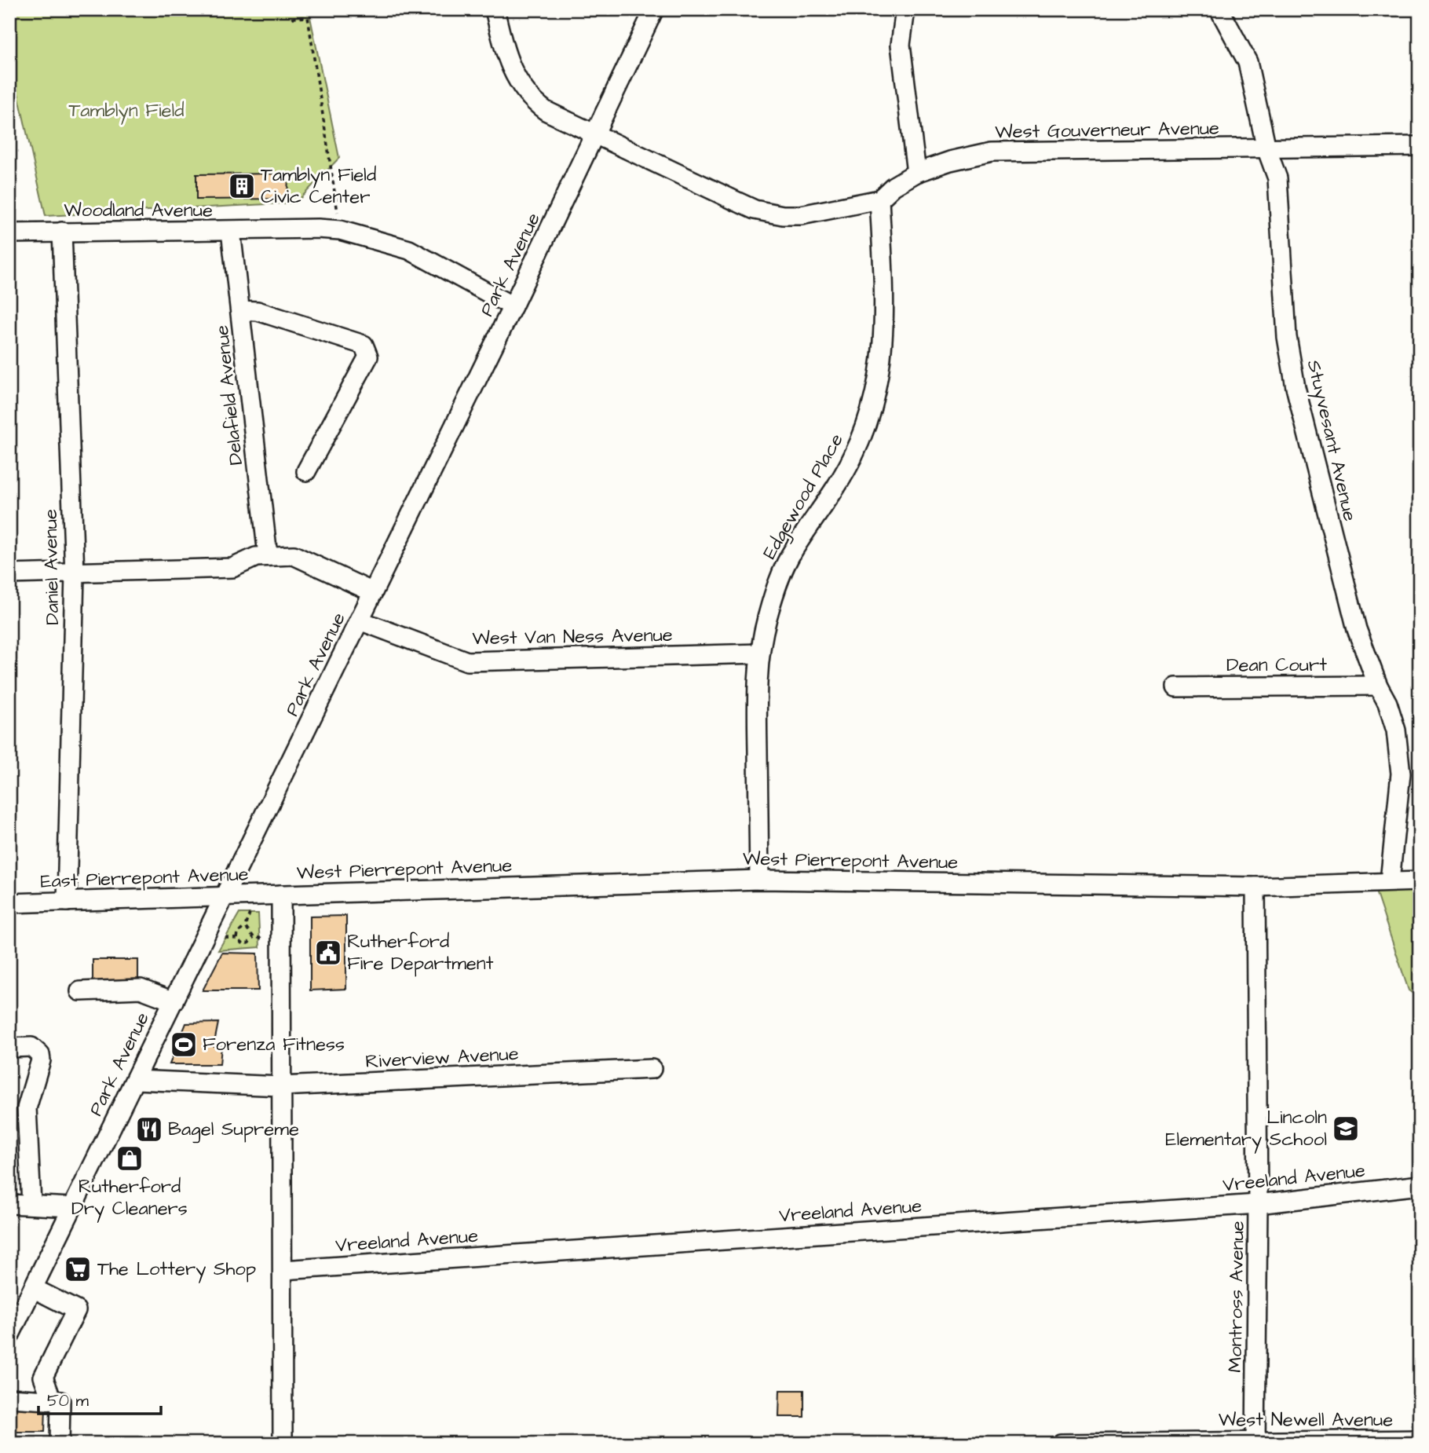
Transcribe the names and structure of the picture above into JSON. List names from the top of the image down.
{
  "streets": {
    "street": [
      "West Gouverneur Avenue",
      "Woodland Avenue",
      "Park Avenue",
      "Delafield Avenue",
      "Stuyvesant Avenue",
      "Edgewood Place",
      "Daniel Avenue",
      "West Van Ness Avenue",
      "Dean Court",
      "West Pierrepont Avenue",
      "East Pierrepont Avenue",
      "Riverview Avenue",
      "Vreeland Avenue",
      "Montross Avenue",
      "West Newell Avenue"
    ]
  },
  "crossings": [
    ["West Gouverneur Avenue", "Park Avenue"],
    ["West Gouverneur Avenue", "Stuyvesant Avenue"],
    ["West Gouverneur Avenue", "Edgewood Place"],
    ["Woodland Avenue", "Park Avenue"],
    ["Woodland Avenue", "Delafield Avenue"],
    ["Woodland Avenue", "Daniel Avenue"],
    ["Park Avenue", "West Van Ness Avenue"],
    ["Park Avenue", "East Pierrepont Avenue"],
    ["Park Avenue", "Riverview Avenue"],
    ["Stuyvesant Avenue", "Dean Court"],
    ["Stuyvesant Avenue", "West Pierrepont Avenue"],
    ["Edgewood Place", "West Van Ness Avenue"],
    ["Edgewood Place", "West Pierrepont Avenue"],
    ["Daniel Avenue", "East Pierrepont Avenue"],
    ["West Pierrepont Avenue", "East Pierrepont Avenue"],
    ["West Pierrepont Avenue", "Montross Avenue"],
    ["Vreeland Avenue", "Montross Avenue"],
    ["Montross Avenue", "West Newell Avenue"]
  ],
  "parks": ["Tamblyn Field"],
  "places": {
    "building": ["Tamblyn Field Civic Center"],
    "public building": ["Rutherford Fire Department"],
    "sports": ["Forenza Fitness"],
    "school or university": ["Lincoln Elementary School"],
    "restaurant": ["Bagel Supreme"],
    "shop": ["Rutherford Dry Cleaners"],
    "supermarket": ["The Lottery Shop"]
  },
  "scale_bar": "50 m"
}
